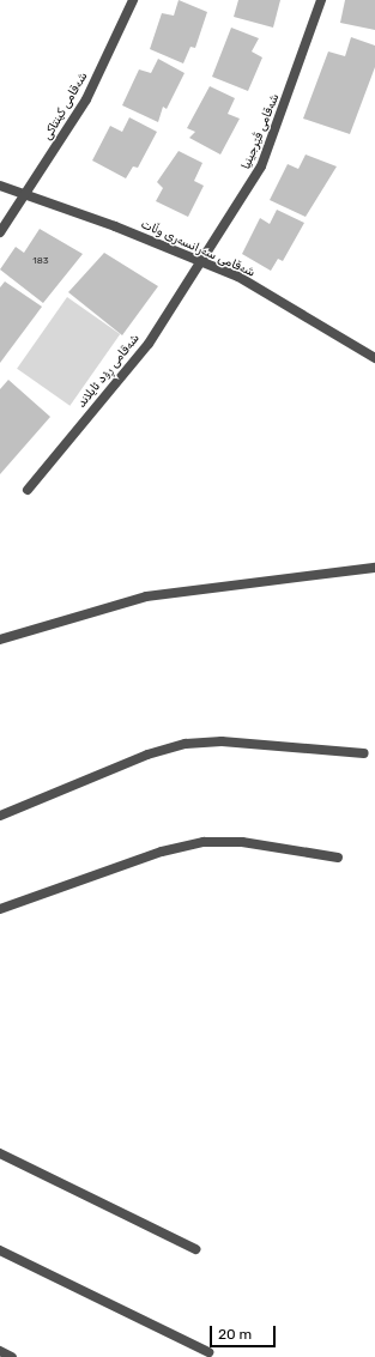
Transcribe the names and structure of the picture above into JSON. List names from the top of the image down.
{
  "streets": {
    "street": [
      "شەقامی کینتاکی",
      "شەقامی ڤێرجینیا",
      "شەقامی سەرانسەری وڵات",
      "شەقامی ڕۆد ئایلاند"
    ]
  },
  "crossings": [
    ["شەقامی کینتاکی", "شەقامی سەرانسەری وڵات"],
    ["شەقامی ڤێرجینیا", "شەقامی سەرانسەری وڵات"],
    ["شەقامی ڤێرجینیا", "شەقامی ڕۆد ئایلاند"],
    ["شەقامی سەرانسەری وڵات", "شەقامی ڕۆد ئایلاند"]
  ],
  "house_numbers": ["183"],
  "scale_bar": "20 m"
}
